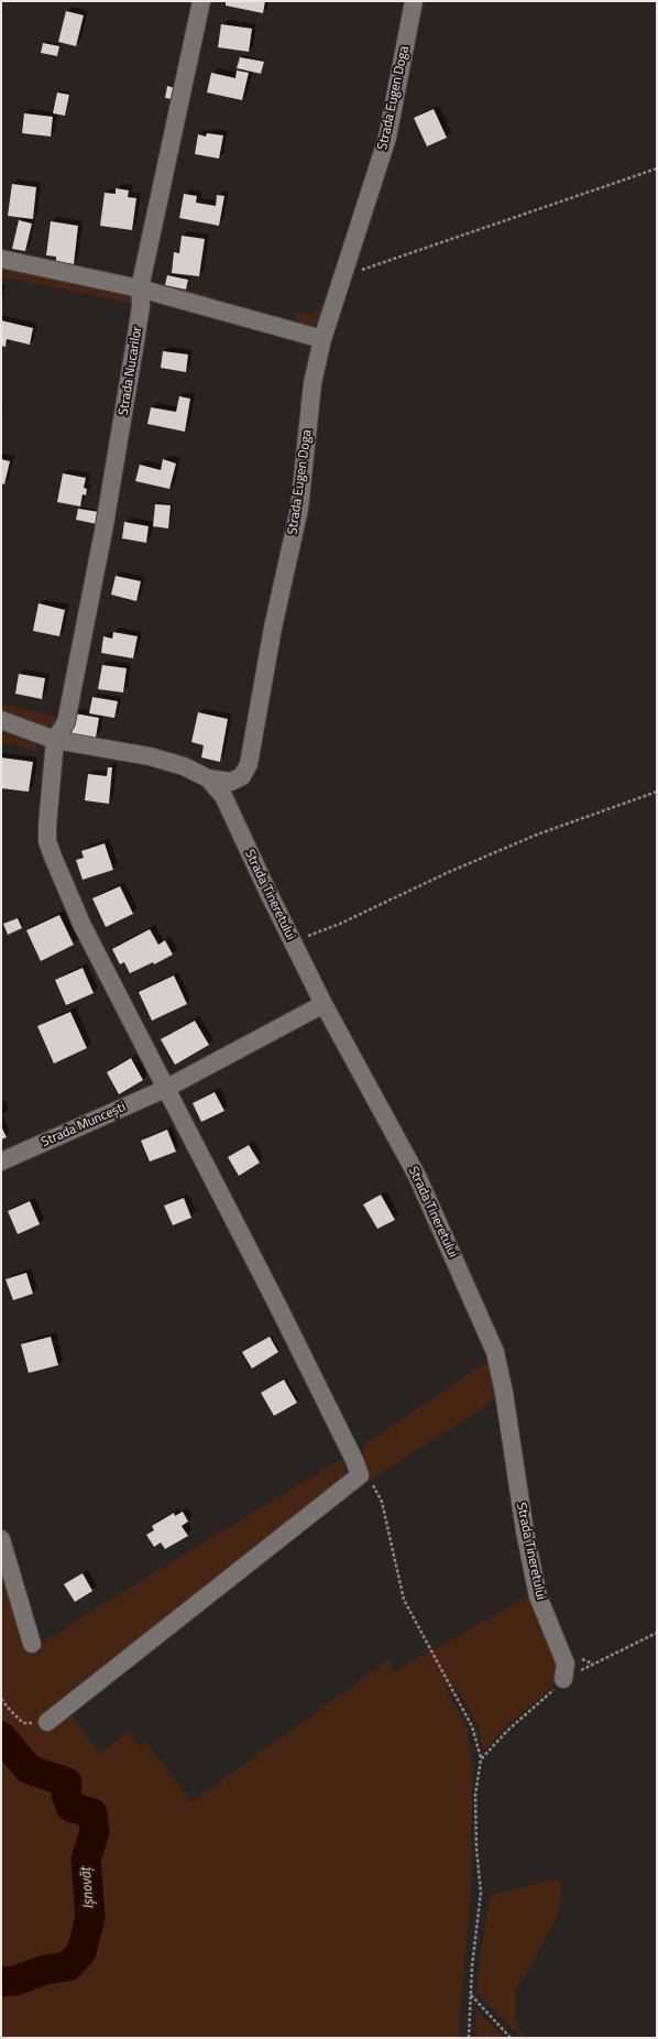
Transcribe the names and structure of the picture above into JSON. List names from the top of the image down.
{
  "streets": {
    "street": [
      "Strada Eugen Doga",
      "Strada Nucarilor",
      "Strada Tineretului",
      "Strada Muncești"
    ]
  },
  "crossings": [
    ["Strada Eugen Doga", "Strada Nucarilor"],
    ["Strada Eugen Doga", "Strada Tineretului"],
    ["Strada Tineretului", "Strada Muncești"]
  ],
  "water": ["Ișnovăț"]
}
